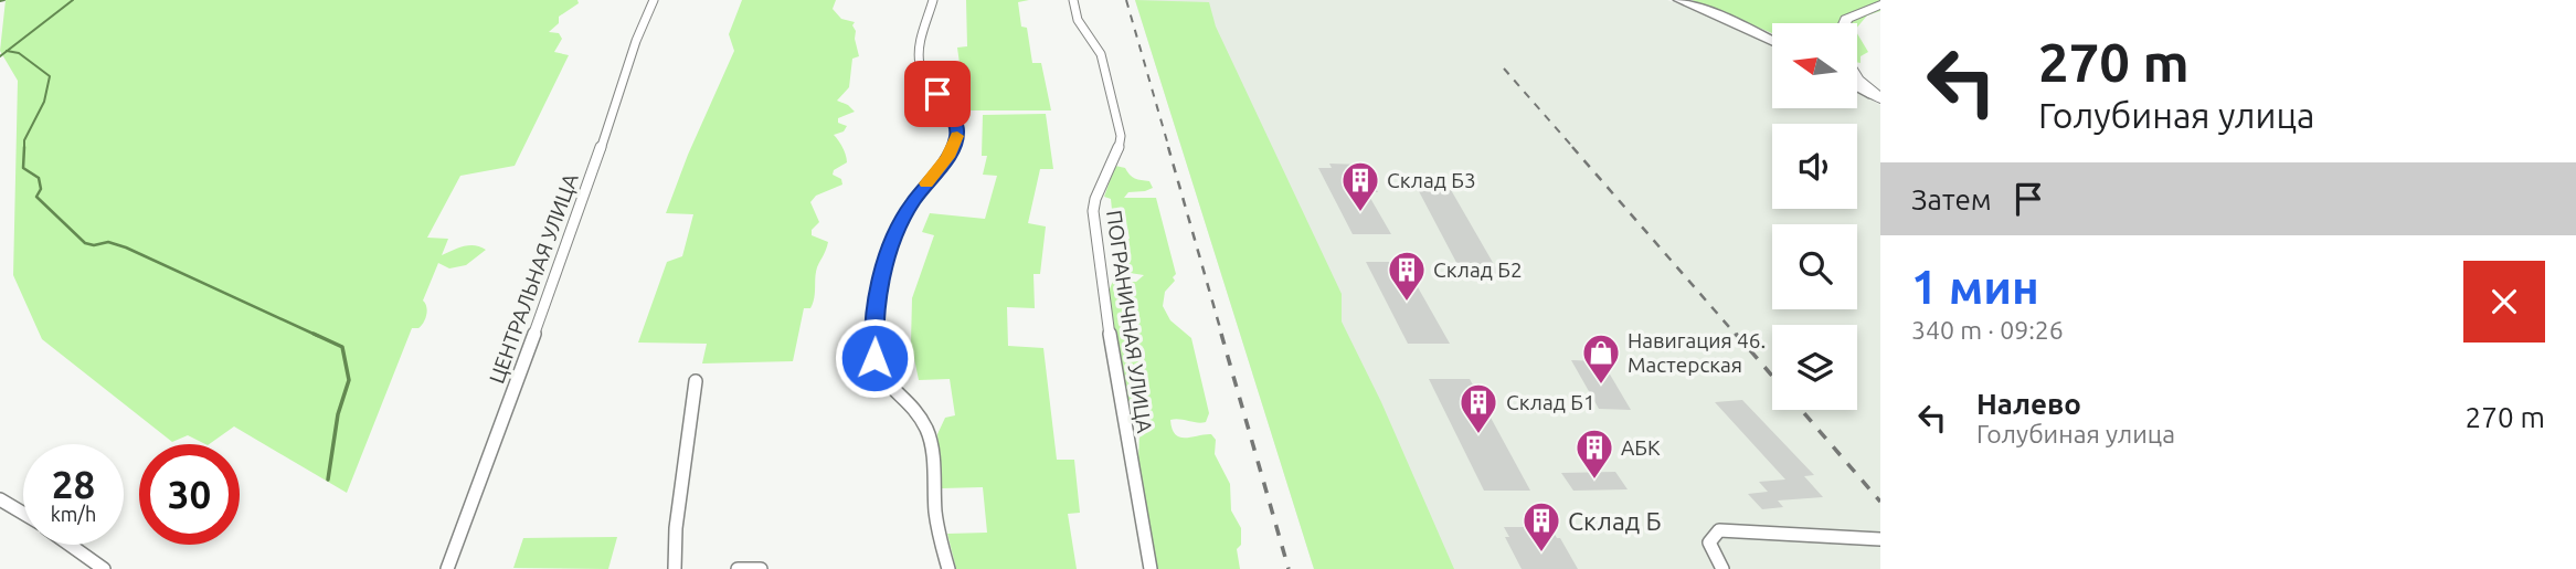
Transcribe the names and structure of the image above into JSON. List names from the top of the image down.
{
  "streets": {
    "street": ["ЦЕНТРАЛЬНАЯ УЛИЦА", "ПОГРАНИЧНАЯ УЛИЦА"]
  },
  "places": {
    "building": [
      "Склад Б3",
      "Склад Б2",
      "Склад Б1",
      "АБК",
      "Склад Б"
    ],
    "shop": ["Навигация 46. Мастерская"]
  },
  "north": "left",
  "page": {
    "turn": ["270 m", "Голубиная улица"],
    "then": "Затем",
    "heading": ["1 мин", "340 m · 09:26"],
    "list": [
      {
        "name": "Налево",
        "note": "Голубиная улица",
        "value": "270 m"
      }
    ],
    "speed": "28 km/h",
    "limit": "30"
  }
}
